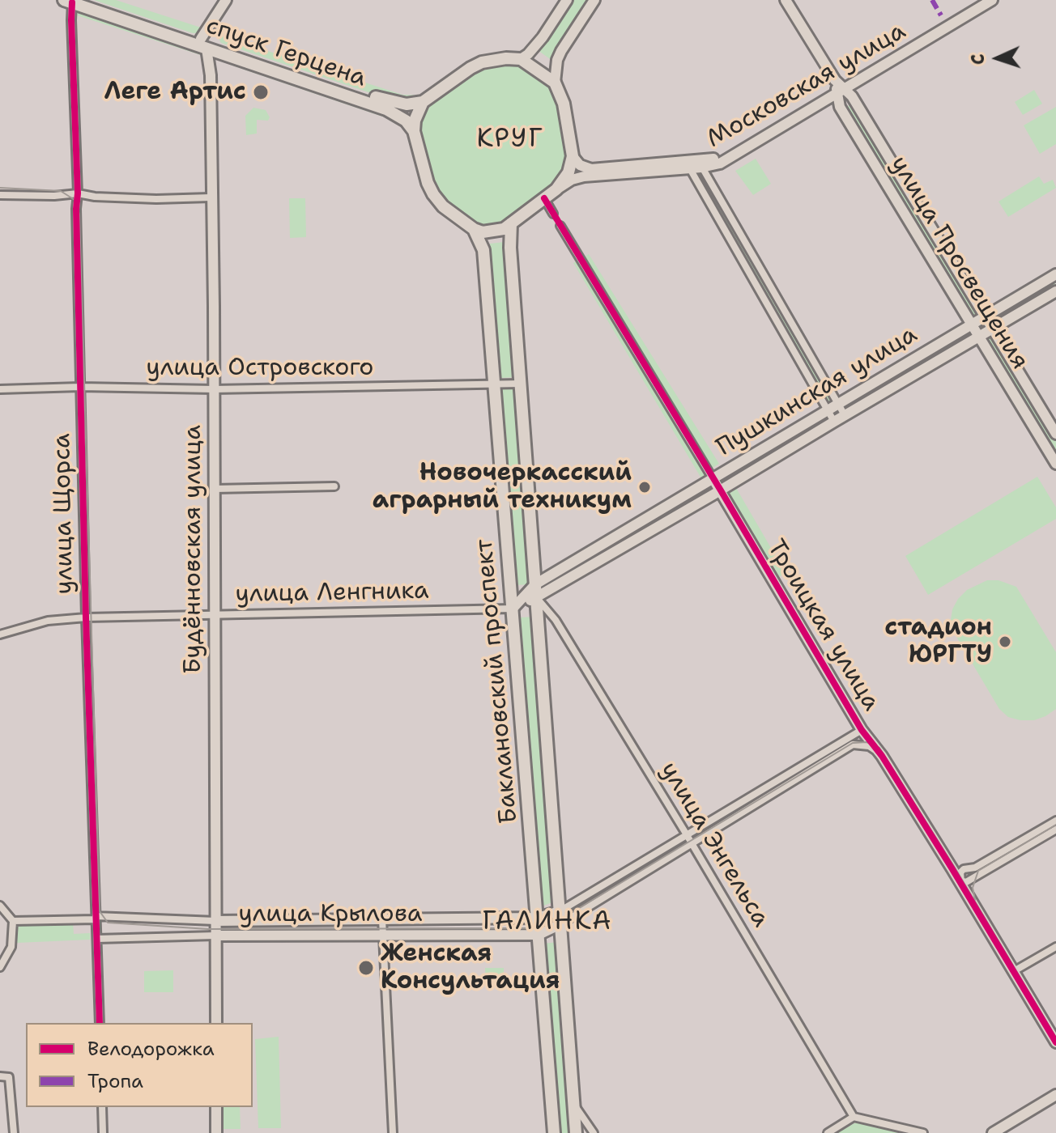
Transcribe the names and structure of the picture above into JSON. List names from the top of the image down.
{
  "streets": {
    "main road": ["спуск Герцена", "Баклановский проспект"],
    "street": [
      "Московская улица",
      "улица Просвещения",
      "улица Островского",
      "Пушкинская улица",
      "улица Щорса",
      "Будённовская улица",
      "улица Ленгника",
      "Троицкая улица",
      "улица Энгельса",
      "улица Крылова"
    ]
  },
  "crossings": [
    ["спуск Герцена", "Московская улица"],
    ["спуск Герцена", "улица Щорса"],
    ["спуск Герцена", "Будённовская улица"],
    ["спуск Герцена", "Баклановский проспект"],
    ["Московская улица", "улица Просвещения"],
    ["Московская улица", "Баклановский проспект"],
    ["улица Просвещения", "Пушкинская улица"],
    ["улица Островского", "улица Щорса"],
    ["улица Островского", "Будённовская улица"],
    ["улица Островского", "Баклановский проспект"],
    ["Пушкинская улица", "улица Ленгника"],
    ["Пушкинская улица", "Троицкая улица"],
    ["Пушкинская улица", "Баклановский проспект"],
    ["Пушкинская улица", "улица Энгельса"],
    ["улица Щорса", "улица Ленгника"],
    ["улица Щорса", "улица Крылова"],
    ["Будённовская улица", "улица Ленгника"],
    ["Будённовская улица", "улица Крылова"],
    ["улица Ленгника", "Баклановский проспект"],
    ["Баклановский проспект", "улица Энгельса"],
    ["Баклановский проспект", "улица Крылова"]
  ],
  "districts": ["КРУГ", "ГАЛИНКА"],
  "places": [
    "Леге Артис",
    "Новочеркасский аграрный техникум",
    "стадион ЮРГТУ",
    "Женская Консультация"
  ],
  "legend": ["Велодорожка", "Тропа"],
  "north": "left"
}
